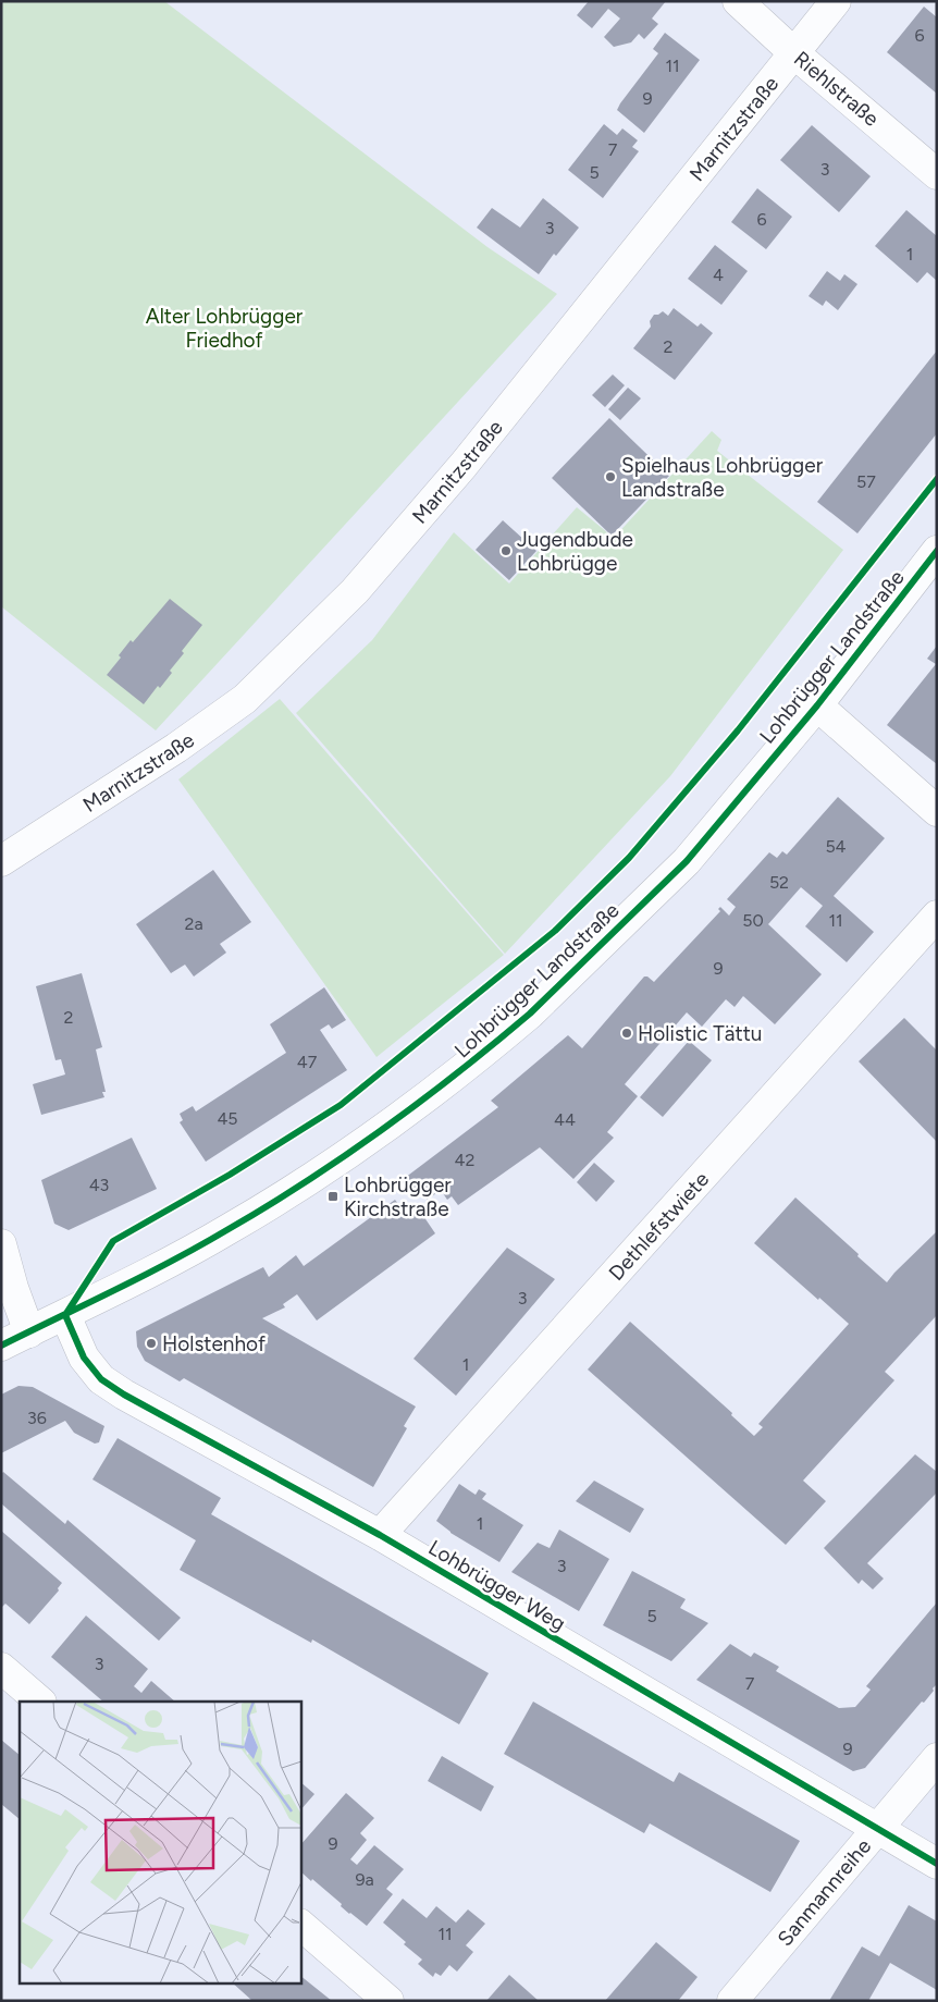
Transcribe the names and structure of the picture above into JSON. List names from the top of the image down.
{
  "streets": {
    "street": [
      "Riehlstraße",
      "Marnitzstraße",
      "Lohbrügger Landstraße",
      "Dethlefstwiete",
      "Lohbrügger Weg",
      "Sanmannreihe"
    ]
  },
  "crossings": [
    ["Riehlstraße", "Marnitzstraße"],
    ["Lohbrügger Landstraße", "Lohbrügger Weg"],
    ["Dethlefstwiete", "Lohbrügger Weg"],
    ["Lohbrügger Weg", "Sanmannreihe"]
  ],
  "parks": ["Alter Lohbrügger Friedhof"],
  "places": {
    "other": [
      "Spielhaus Lohbrügger Landstraße",
      "Jugendbude Lohbrügge",
      "Holistic Tättu",
      "Holstenhof"
    ],
    "transit": ["Lohbrügger Kirchstraße"]
  },
  "house_numbers": [
    "6",
    "11",
    "9",
    "7",
    "3",
    "5",
    "6",
    "3",
    "1",
    "4",
    "2",
    "57",
    "54",
    "52",
    "50",
    "11",
    "2a",
    "9",
    "2",
    "47",
    "45",
    "44",
    "42",
    "43",
    "3",
    "1",
    "36",
    "1",
    "3",
    "5",
    "3",
    "7",
    "9",
    "9",
    "9a",
    "11"
  ]
}
